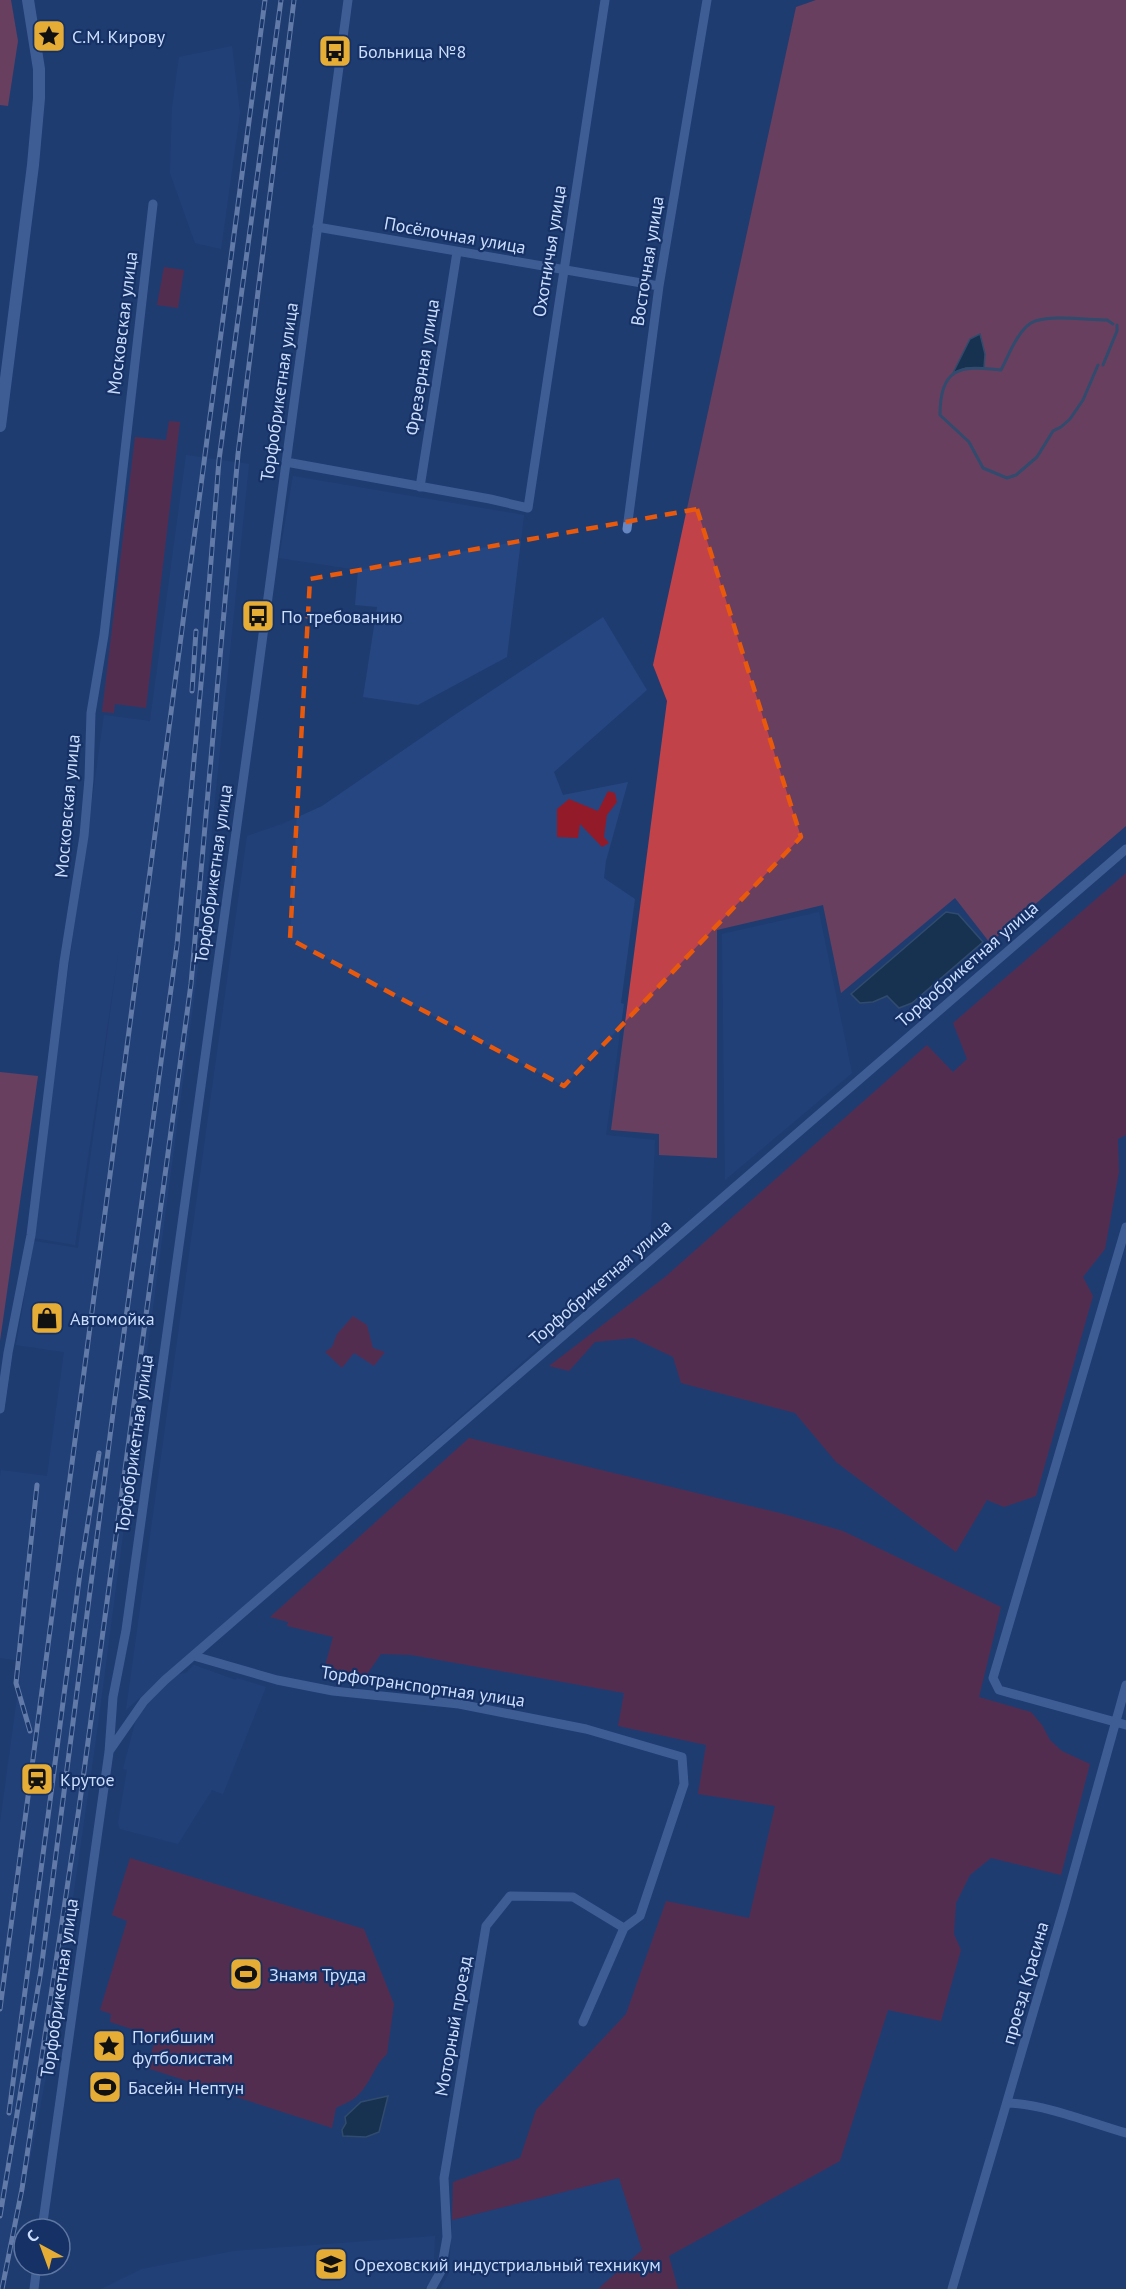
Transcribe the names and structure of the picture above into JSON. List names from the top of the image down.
{
  "streets": {
    "street": [
      "Посёлочная улица",
      "Охотничья улица",
      "Восточная улица",
      "Московская улица",
      "Фрезерная улица",
      "Торфобрикетная улица",
      "Торфотранспортная улица",
      "проезд Красина",
      "Моторный проезд"
    ]
  },
  "crossings": [
    ["Посёлочная улица", "Охотничья улица"],
    ["Посёлочная улица", "Восточная улица"],
    ["Посёлочная улица", "Фрезерная улица"],
    ["Посёлочная улица", "Торфобрикетная улица"],
    ["Охотничья улица", "Фрезерная улица"],
    ["Торфобрикетная улица", "Торфотранспортная улица"],
    ["Торфотранспортная улица", "Моторный проезд"]
  ],
  "places": {
    "place": ["С.М. Кирову", "Погибшим футболистам"],
    "bus stop": ["Больница №8", "По требованию"],
    "shop": ["Автомойка"],
    "station": ["Крутое"],
    "sports": ["Знамя Труда", "Басейн Нептун"],
    "school or university": ["Ореховский индустриальный техникум"]
  },
  "north": "top left"
}
